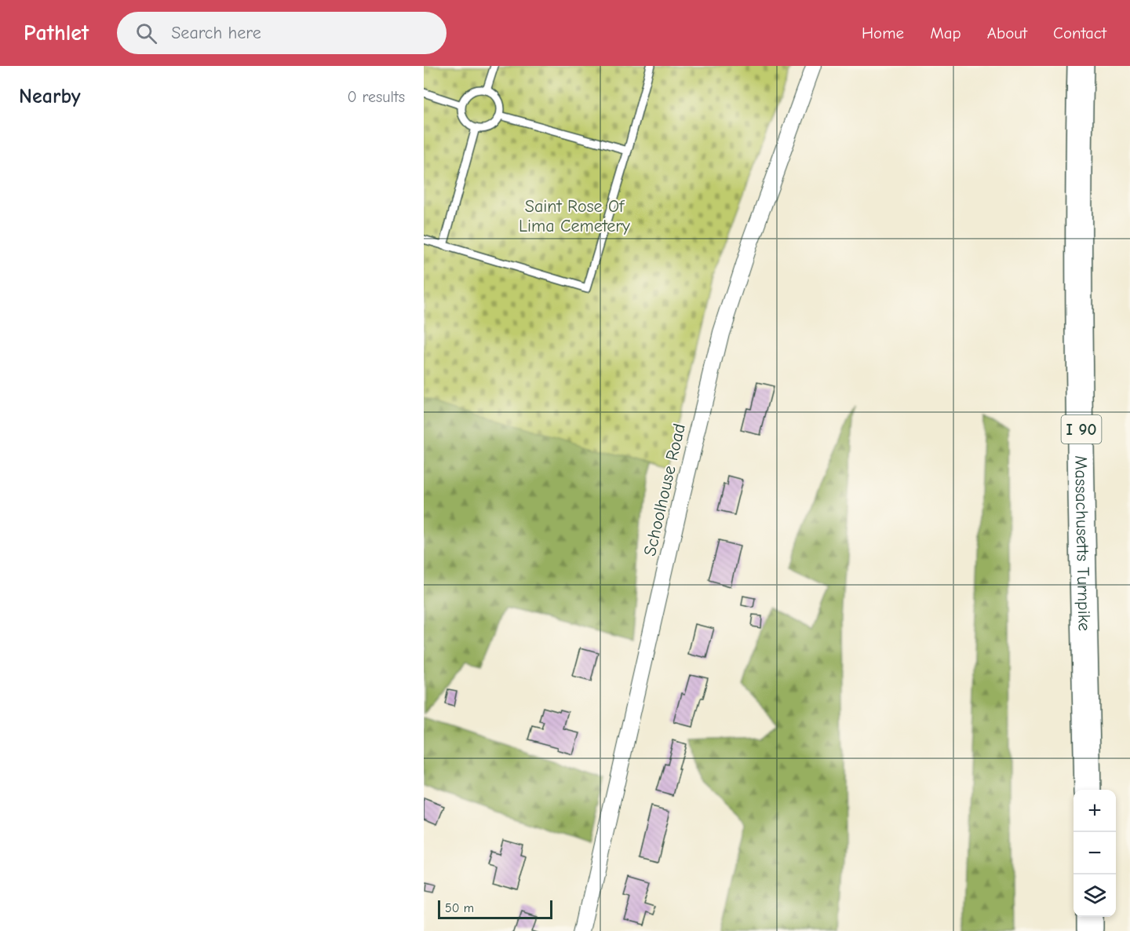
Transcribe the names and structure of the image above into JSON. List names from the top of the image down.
{
  "streets": {
    "highway": ["I 90", "Massachusetts Turnpike"],
    "street": ["Schoolhouse Road"]
  },
  "parks": ["Saint Rose Of Lima Cemetery"],
  "scale_bar": "50 m",
  "page": {
    "header": "Pathlet",
    "search": "Search here",
    "nav": [
      "Home",
      "Map",
      "About",
      "Contact"
    ],
    "heading": ["Nearby", "0 results"],
    "map_buttons": ["+", "−"],
    "scale": "50 m"
  }
}
